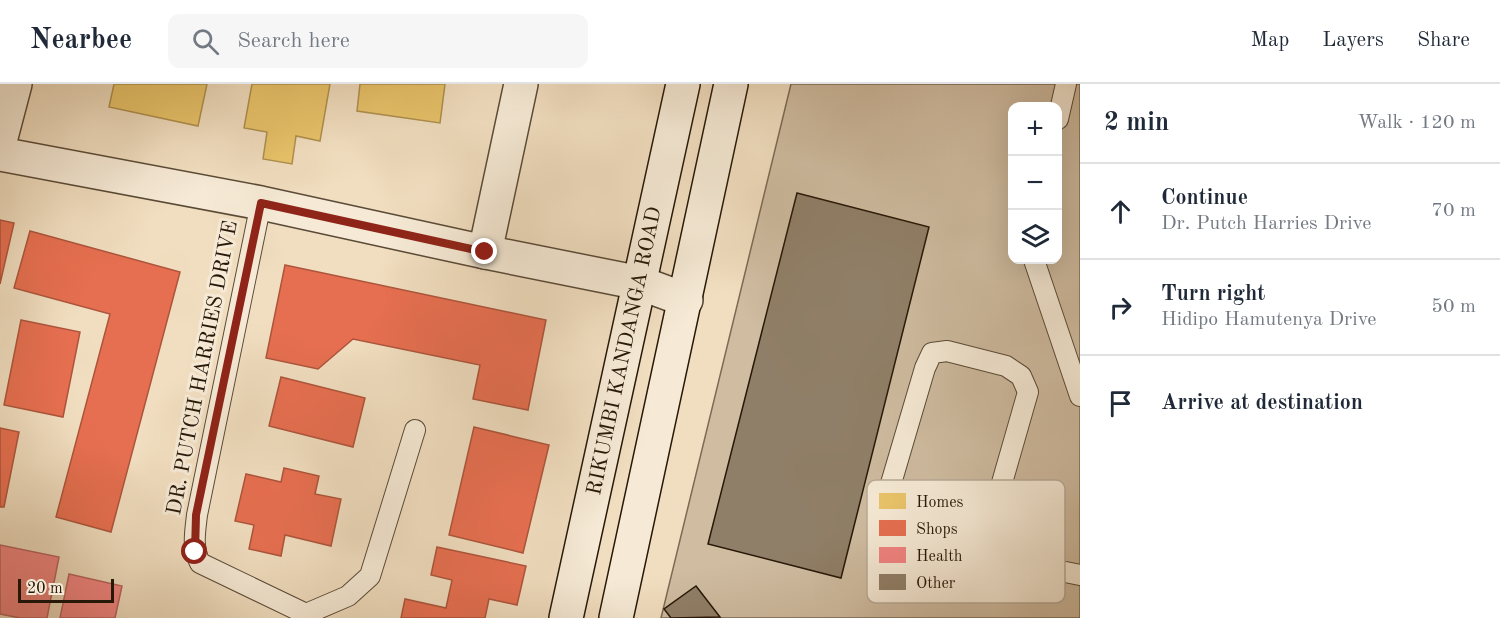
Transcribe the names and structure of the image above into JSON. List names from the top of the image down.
{
  "streets": {
    "main road": ["RIKUMBI KANDANGA ROAD"],
    "lane": ["DR. PUTCH HARRIES DRIVE"]
  },
  "legend": [
    "Homes",
    "Shops",
    "Health",
    "Other"
  ],
  "scale_bar": "20 m",
  "page": {
    "header": "Nearbee",
    "search": "Search here",
    "nav": ["Map", "Layers", "Share"],
    "heading": ["2 min", "Walk · 120 m"],
    "map_buttons": ["+", "−"],
    "list": [
      ["Continue", "Dr. Putch Harries Drive", "70 m"],
      ["Turn right", "Hidipo Hamutenya Drive", "50 m"],
      "Arrive at destination"
    ],
    "scale": "20 m"
  }
}
